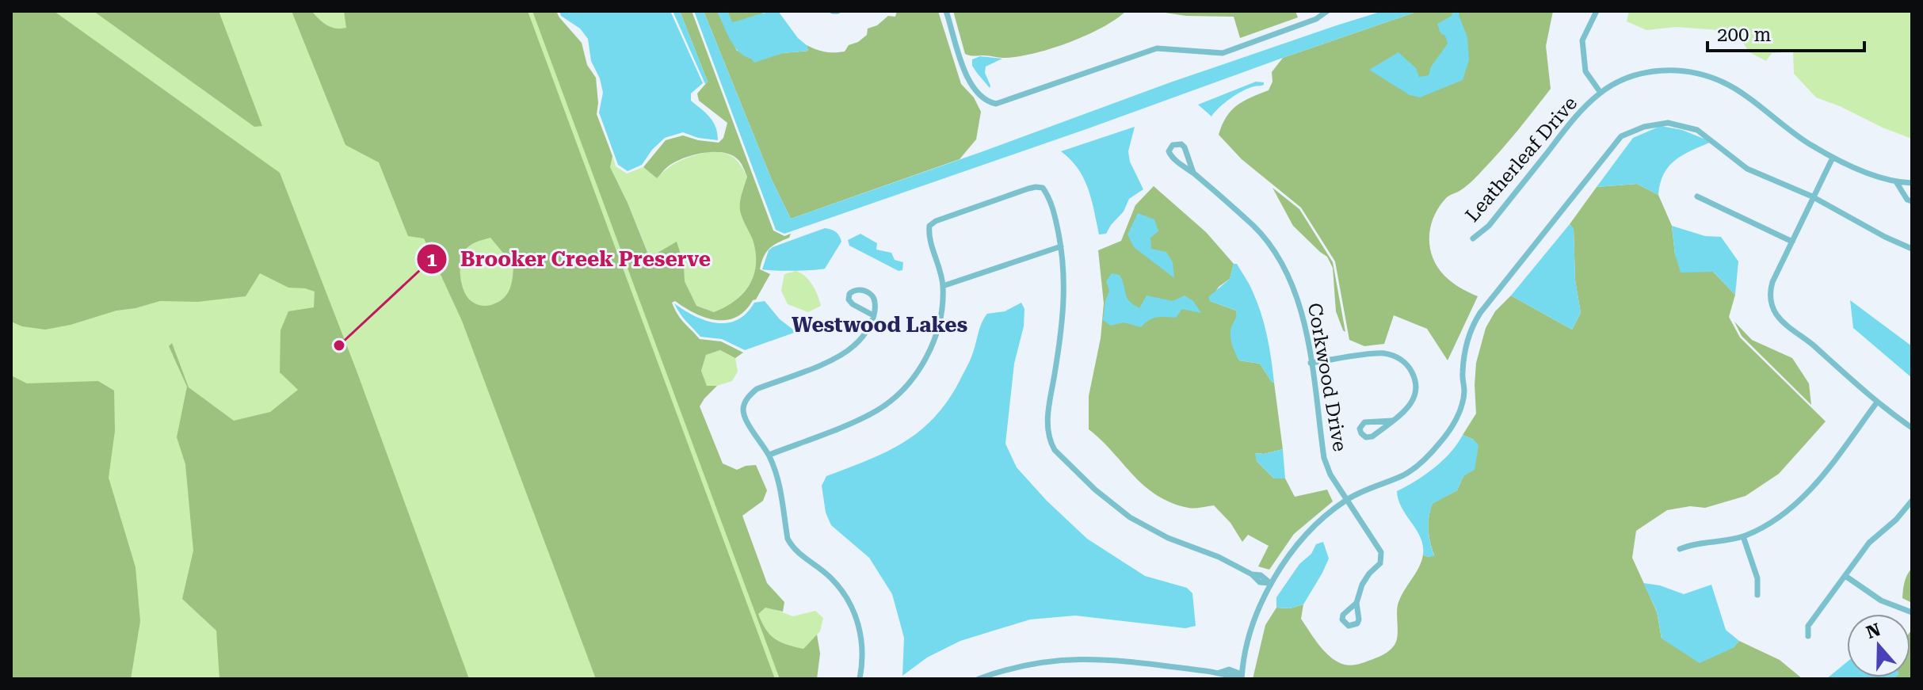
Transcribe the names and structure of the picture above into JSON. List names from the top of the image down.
{
  "streets": {
    "street": ["Leatherleaf Drive", "Corkwood Drive"]
  },
  "districts": ["Westwood Lakes"],
  "places": ["Brooker Creek Preserve"],
  "scale_bar": "200 m",
  "north": "top"
}
